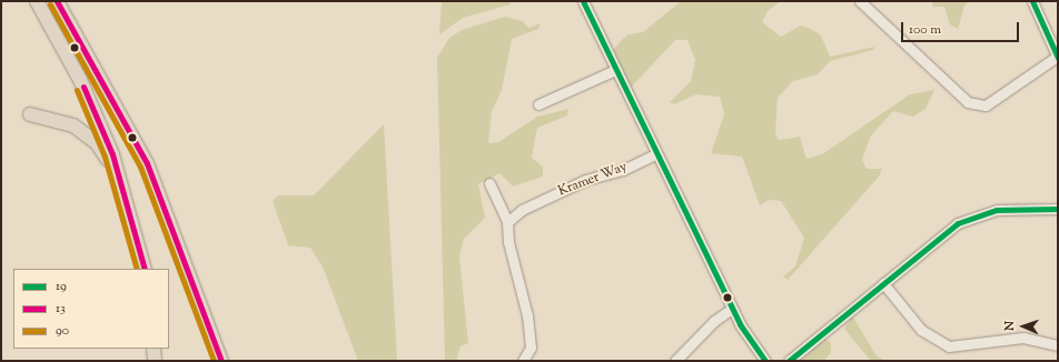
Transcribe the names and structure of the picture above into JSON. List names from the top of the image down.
{
  "streets": {
    "street": ["Kramer Way"]
  },
  "lines": ["transit line 19", "transit line 13", "transit line 90"],
  "legend": ["19", "13", "90"],
  "scale_bar": "100 m",
  "north": "left"
}
